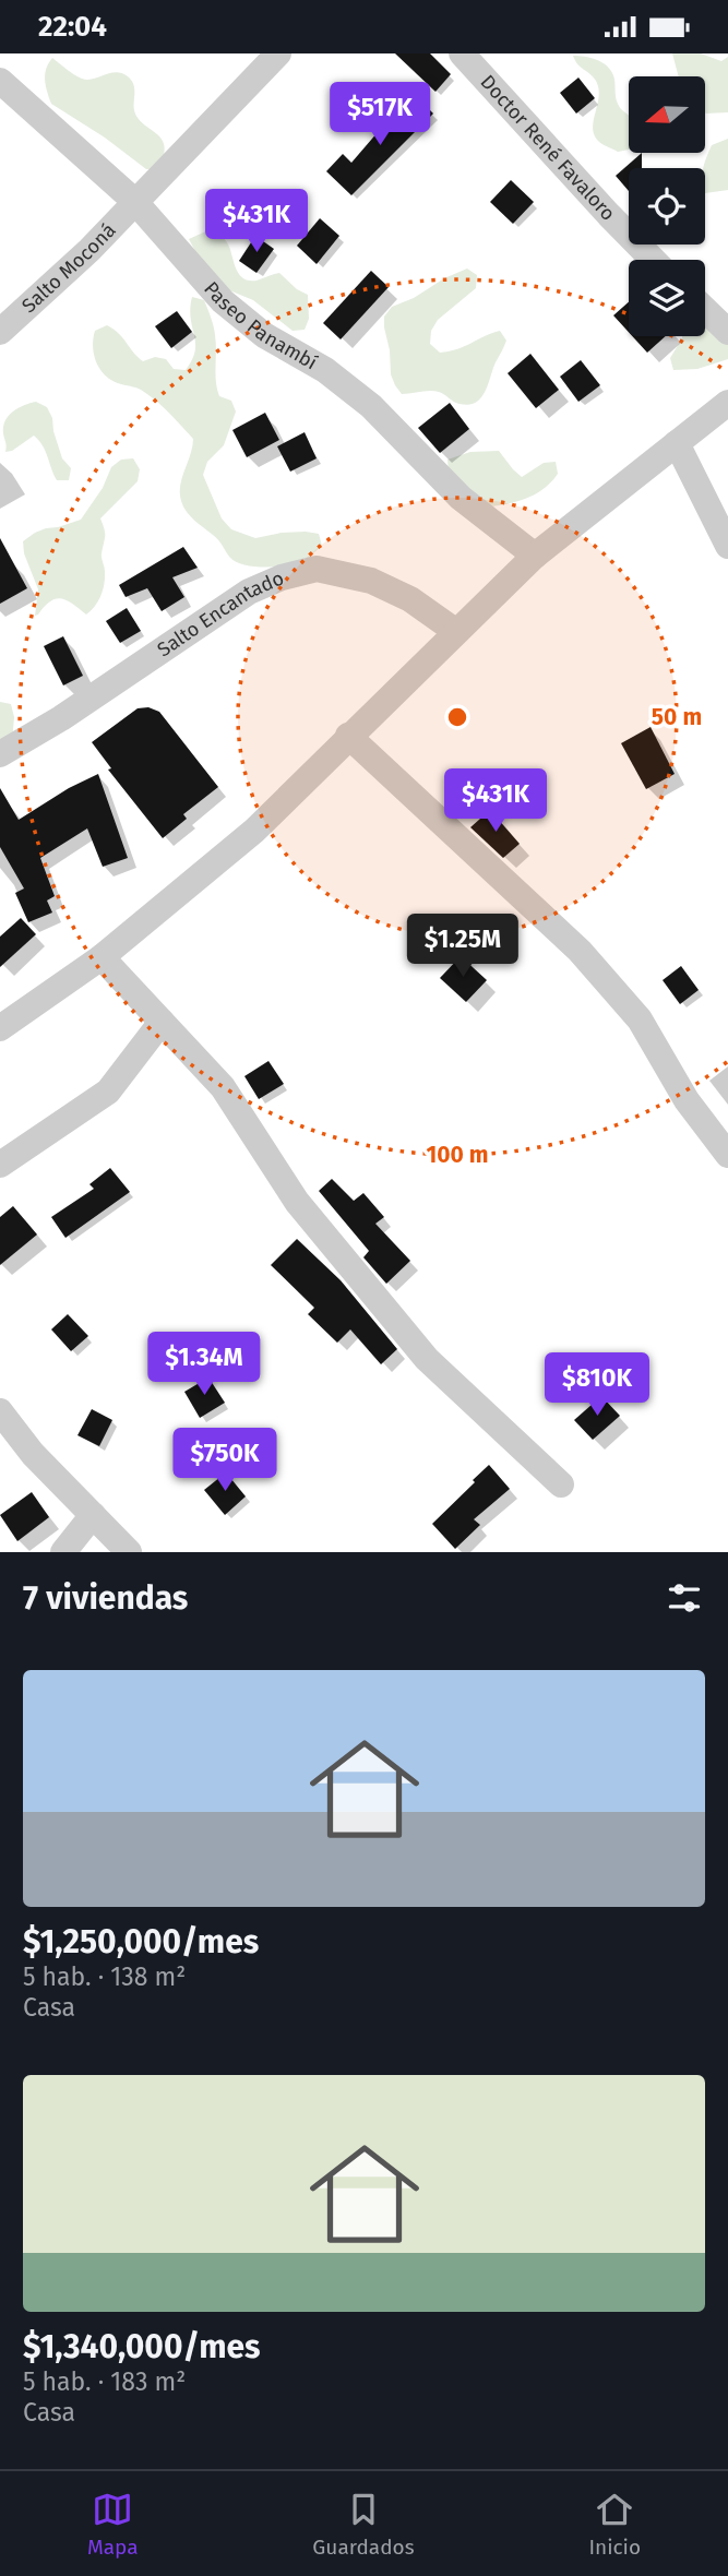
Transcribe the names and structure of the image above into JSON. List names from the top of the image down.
{
  "streets": {
    "street": [
      "Doctor René Favaloro",
      "Salto Moconá",
      "Paseo Panambí",
      "Salto Encantado"
    ]
  },
  "crossings": [
    ["Salto Moconá", "Paseo Panambí"]
  ],
  "north": "left",
  "page": {
    "status": "22:04",
    "price": [
      "$517K",
      "$431K",
      "$431K",
      "$1.25M",
      "$1.34M",
      "$810K",
      "$750K"
    ],
    "heading": "7 viviendas",
    "list": [
      {
        "name": "$1,250,000/mes",
        "note": "5 hab. · 138 m² · Casa"
      },
      {
        "name": "$1,340,000/mes",
        "note": "5 hab. · 183 m² · Casa"
      }
    ],
    "tabs": ["Mapa", "Guardados", "Inicio"]
  },
  "rings": ["50 m", "100 m"]
}
